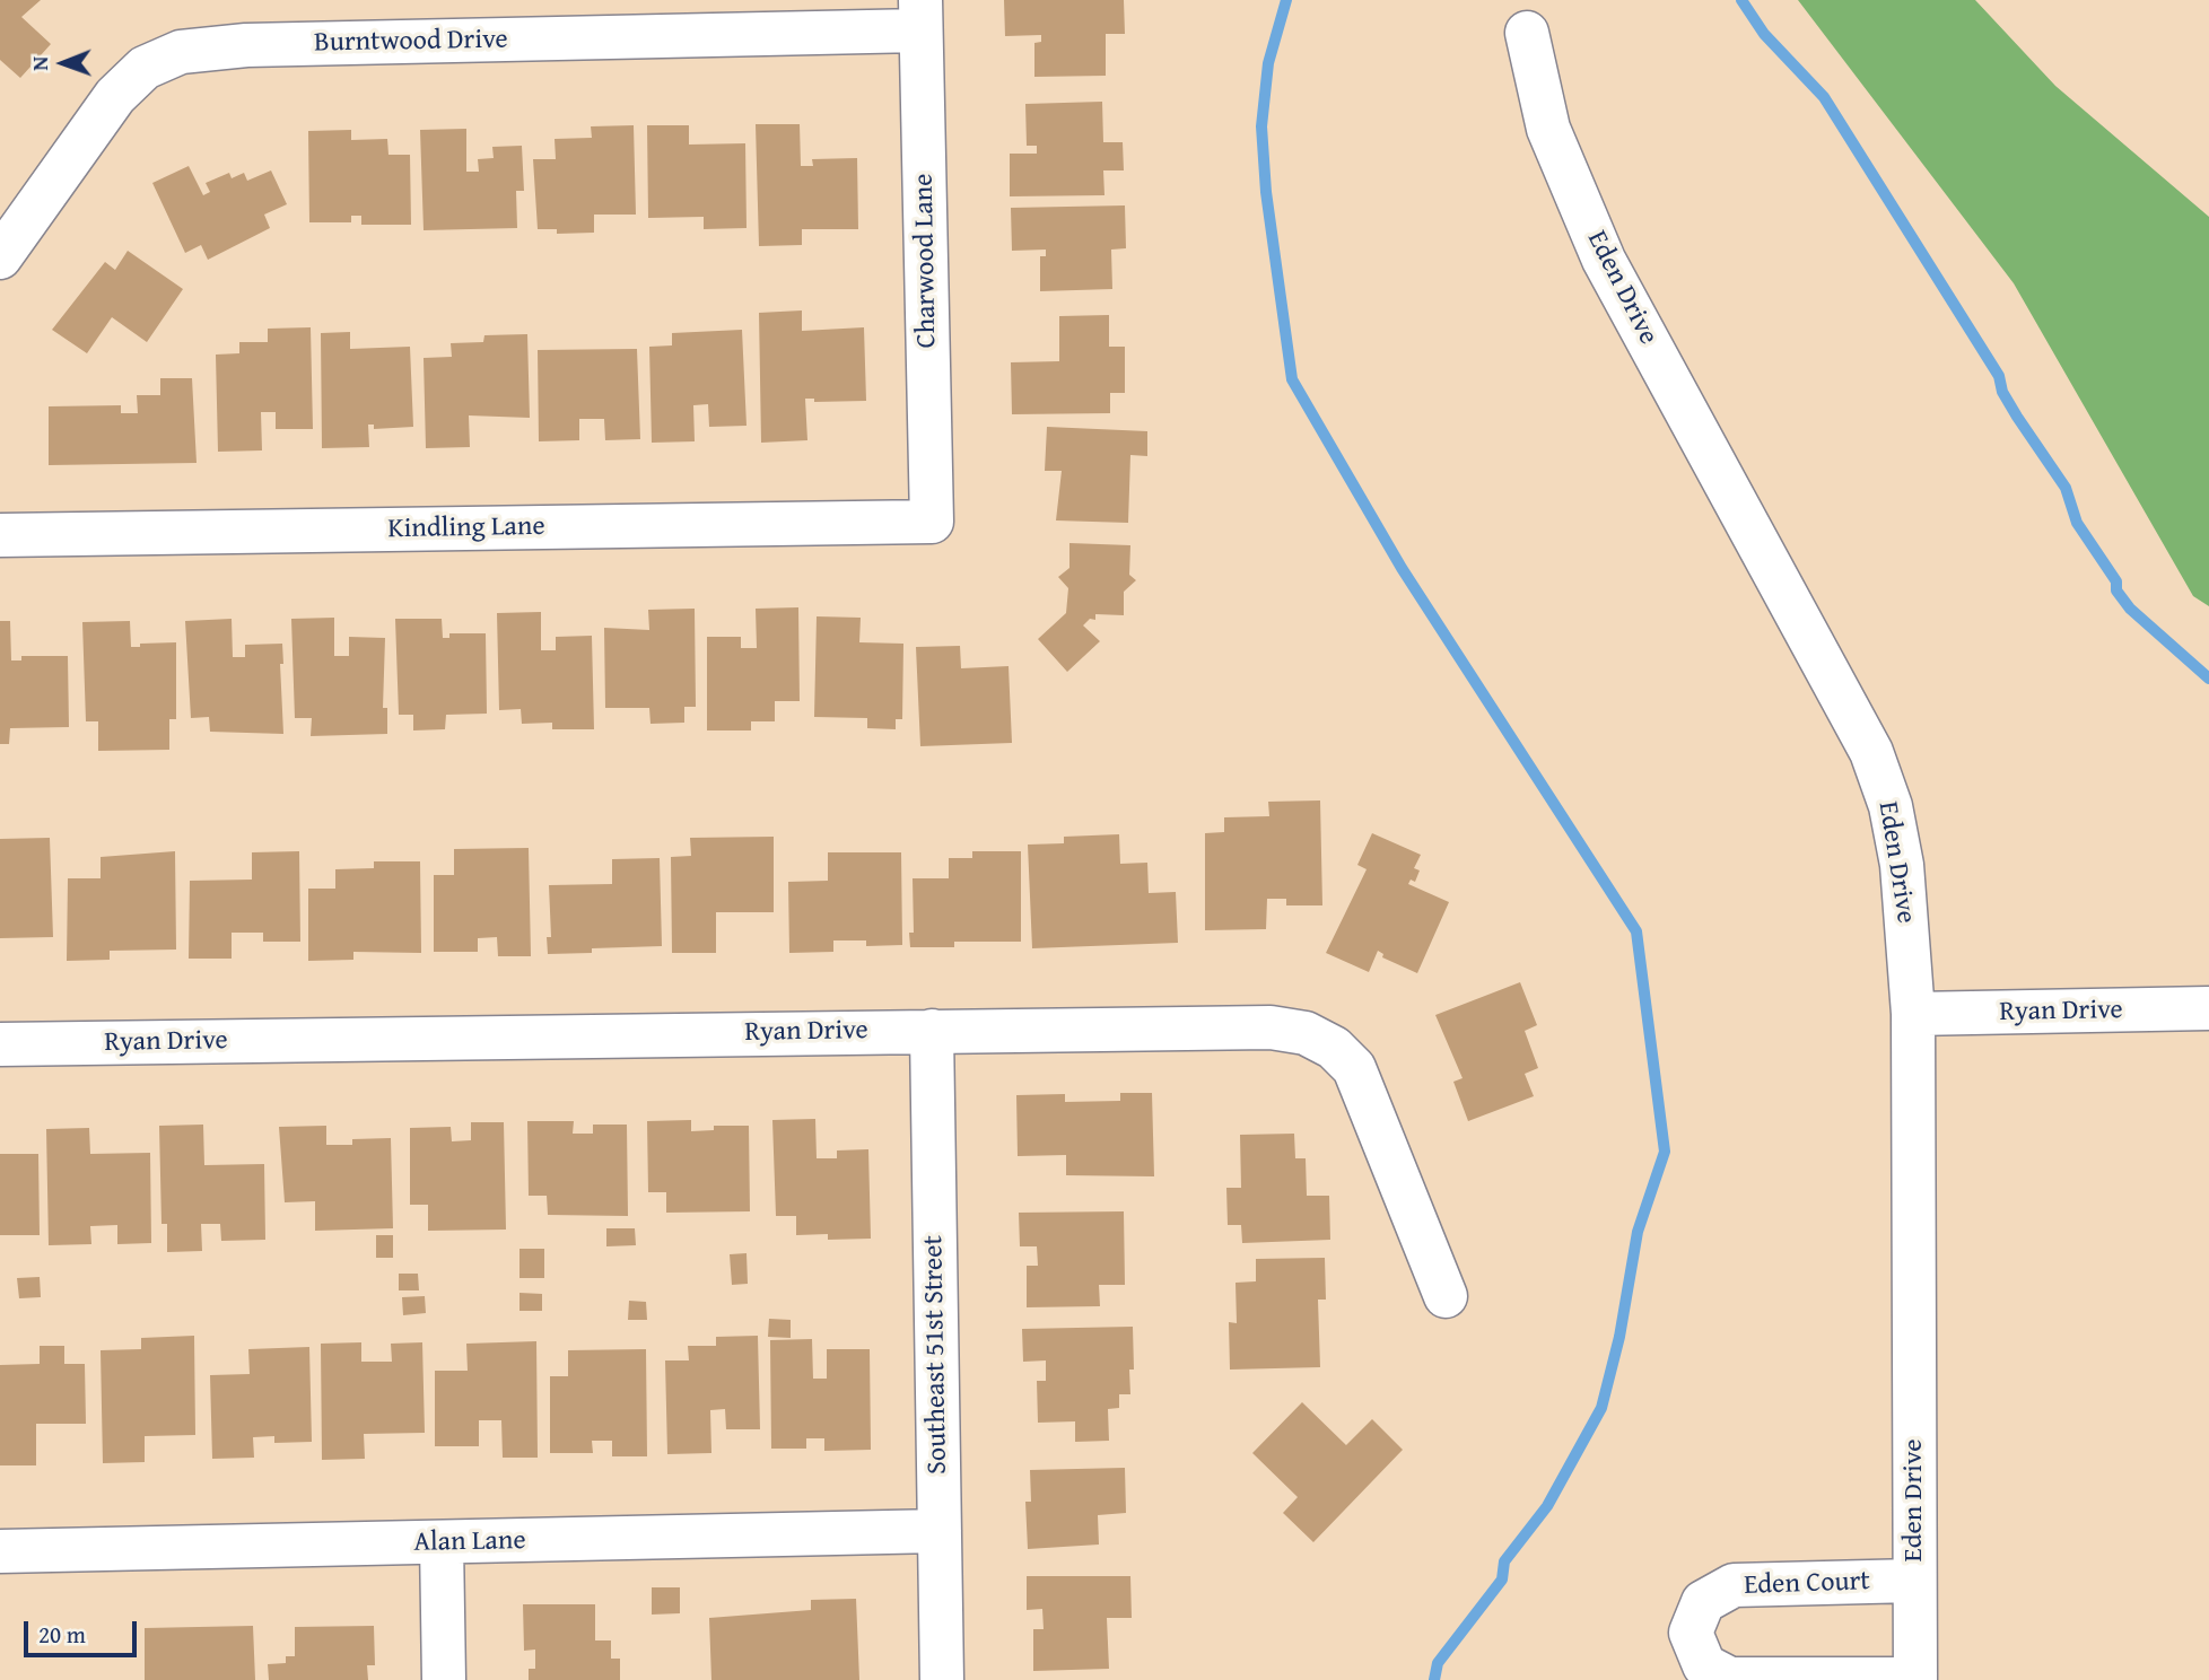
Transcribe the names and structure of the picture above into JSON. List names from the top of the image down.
{
  "streets": {
    "street": [
      "Burntwood Drive",
      "Charwood Lane",
      "Eden Drive",
      "Kindling Lane",
      "Ryan Drive",
      "Southeast 51st Street",
      "Alan Lane",
      "Eden Court"
    ]
  },
  "crossings": [
    ["Burntwood Drive", "Charwood Lane"],
    ["Charwood Lane", "Kindling Lane"],
    ["Eden Drive", "Ryan Drive"],
    ["Eden Drive", "Eden Court"],
    ["Ryan Drive", "Southeast 51st Street"],
    ["Southeast 51st Street", "Alan Lane"]
  ],
  "scale_bar": "20 m",
  "north": "left"
}
